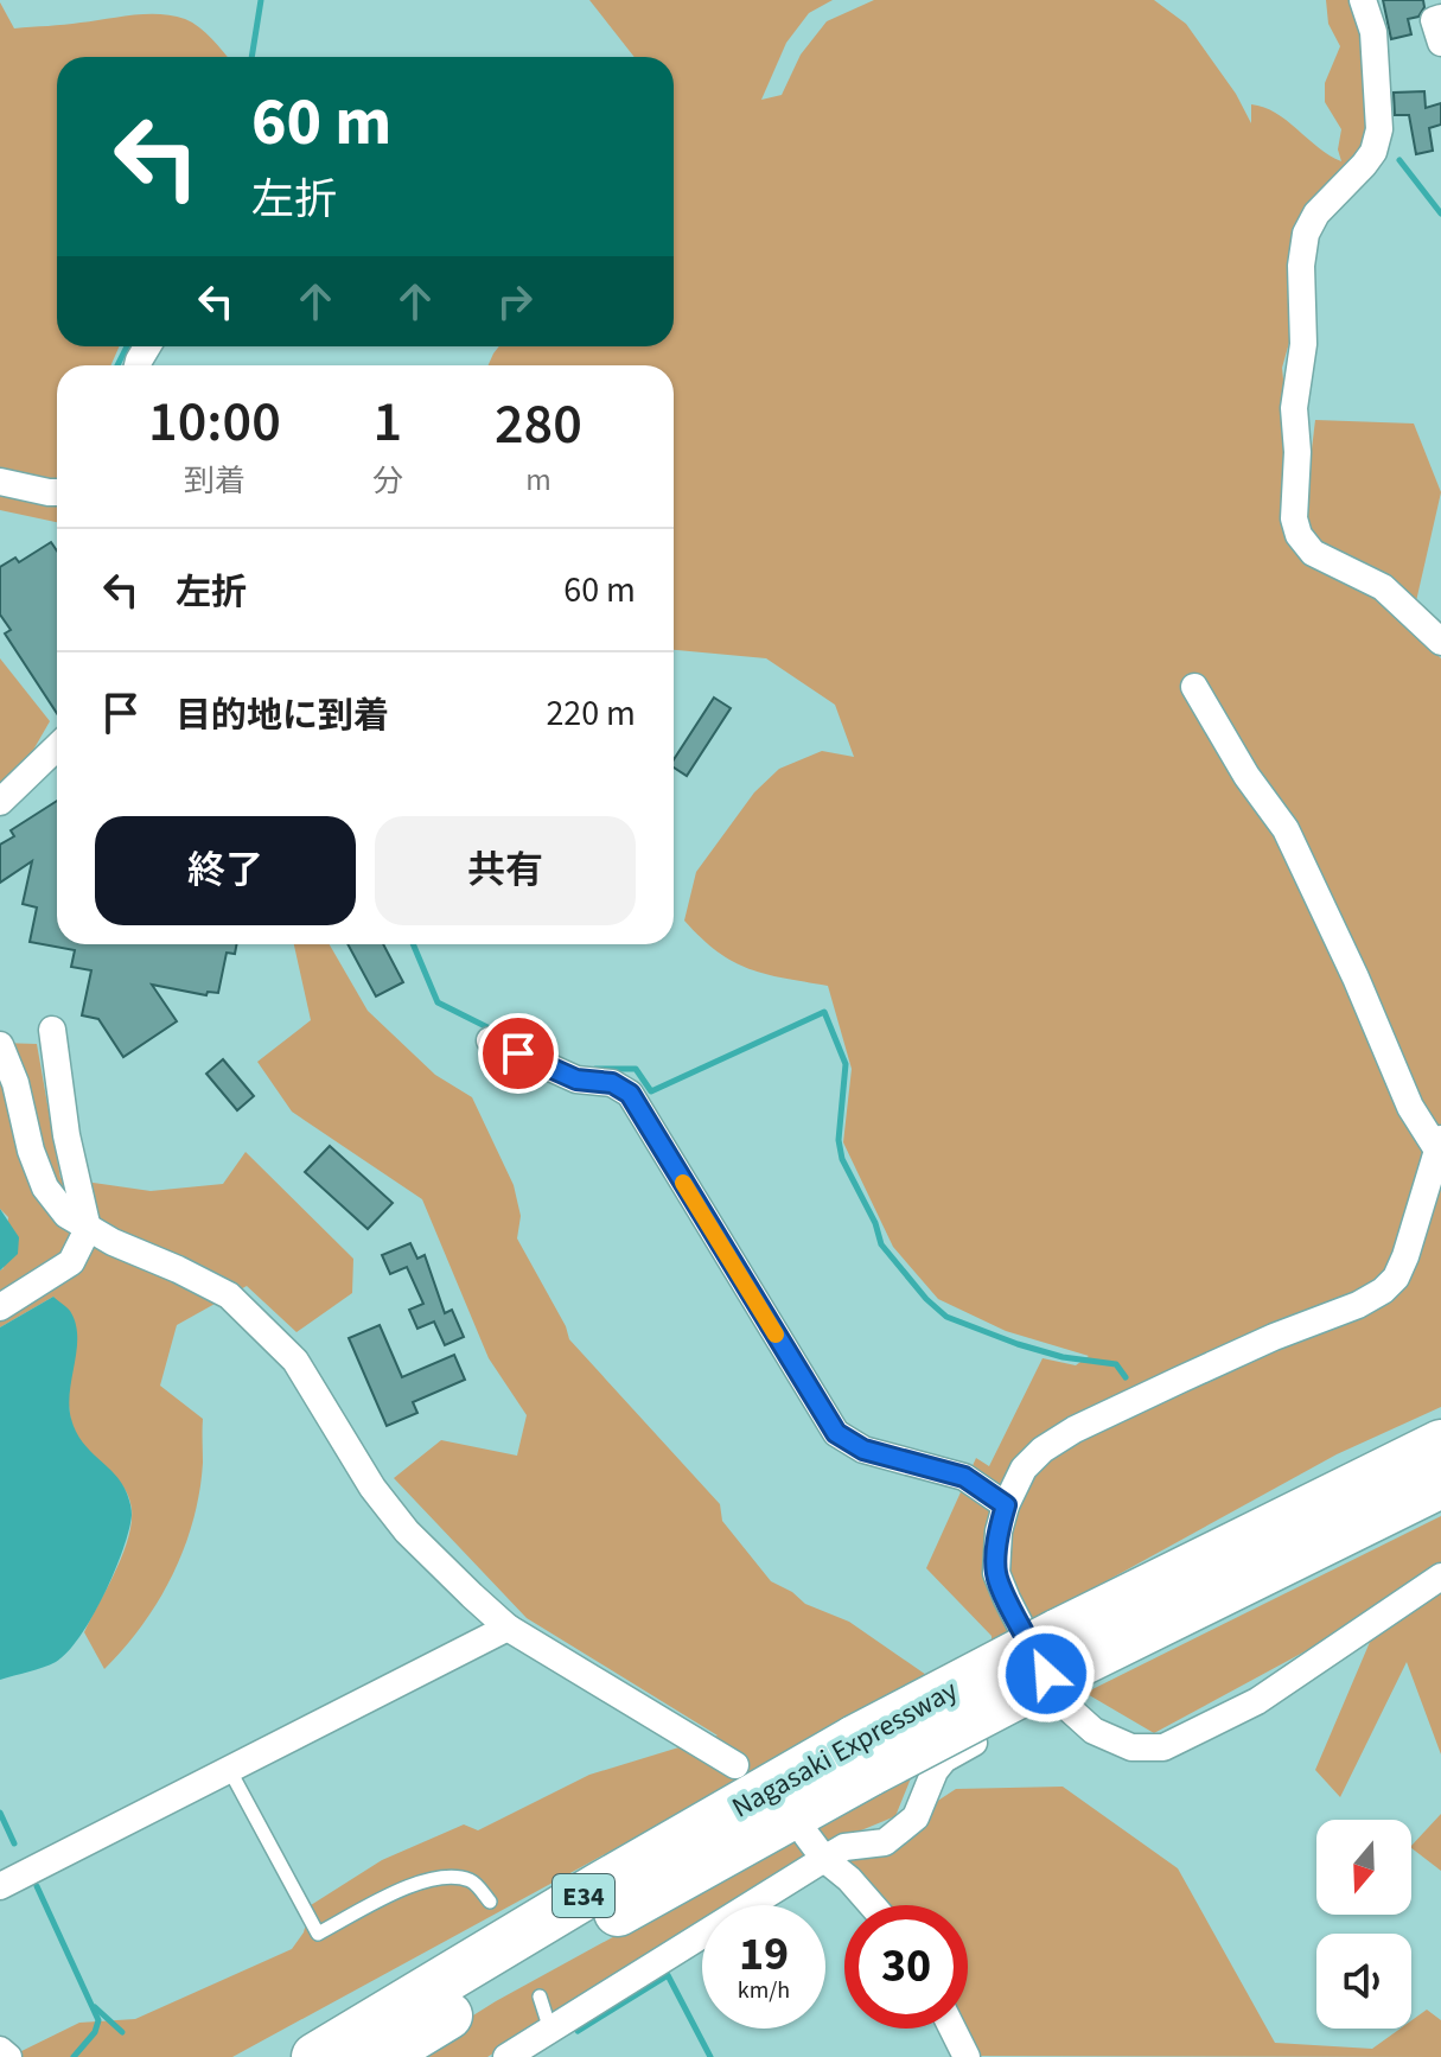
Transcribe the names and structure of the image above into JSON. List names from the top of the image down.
{
  "streets": {
    "highway": ["Nagasaki Expressway", "E34"]
  },
  "north": "bottom",
  "page": {
    "turn": ["60 m", "左折"],
    "eta": [
      "10:00",
      "到着",
      "1",
      "分",
      "280",
      "m"
    ],
    "list": [
      {
        "name": "左折",
        "value": "60 m"
      },
      {
        "name": "目的地に到着",
        "value": "220 m"
      }
    ],
    "buttons": ["終了", "共有"],
    "speed": "19 km/h",
    "limit": "30"
  }
}
